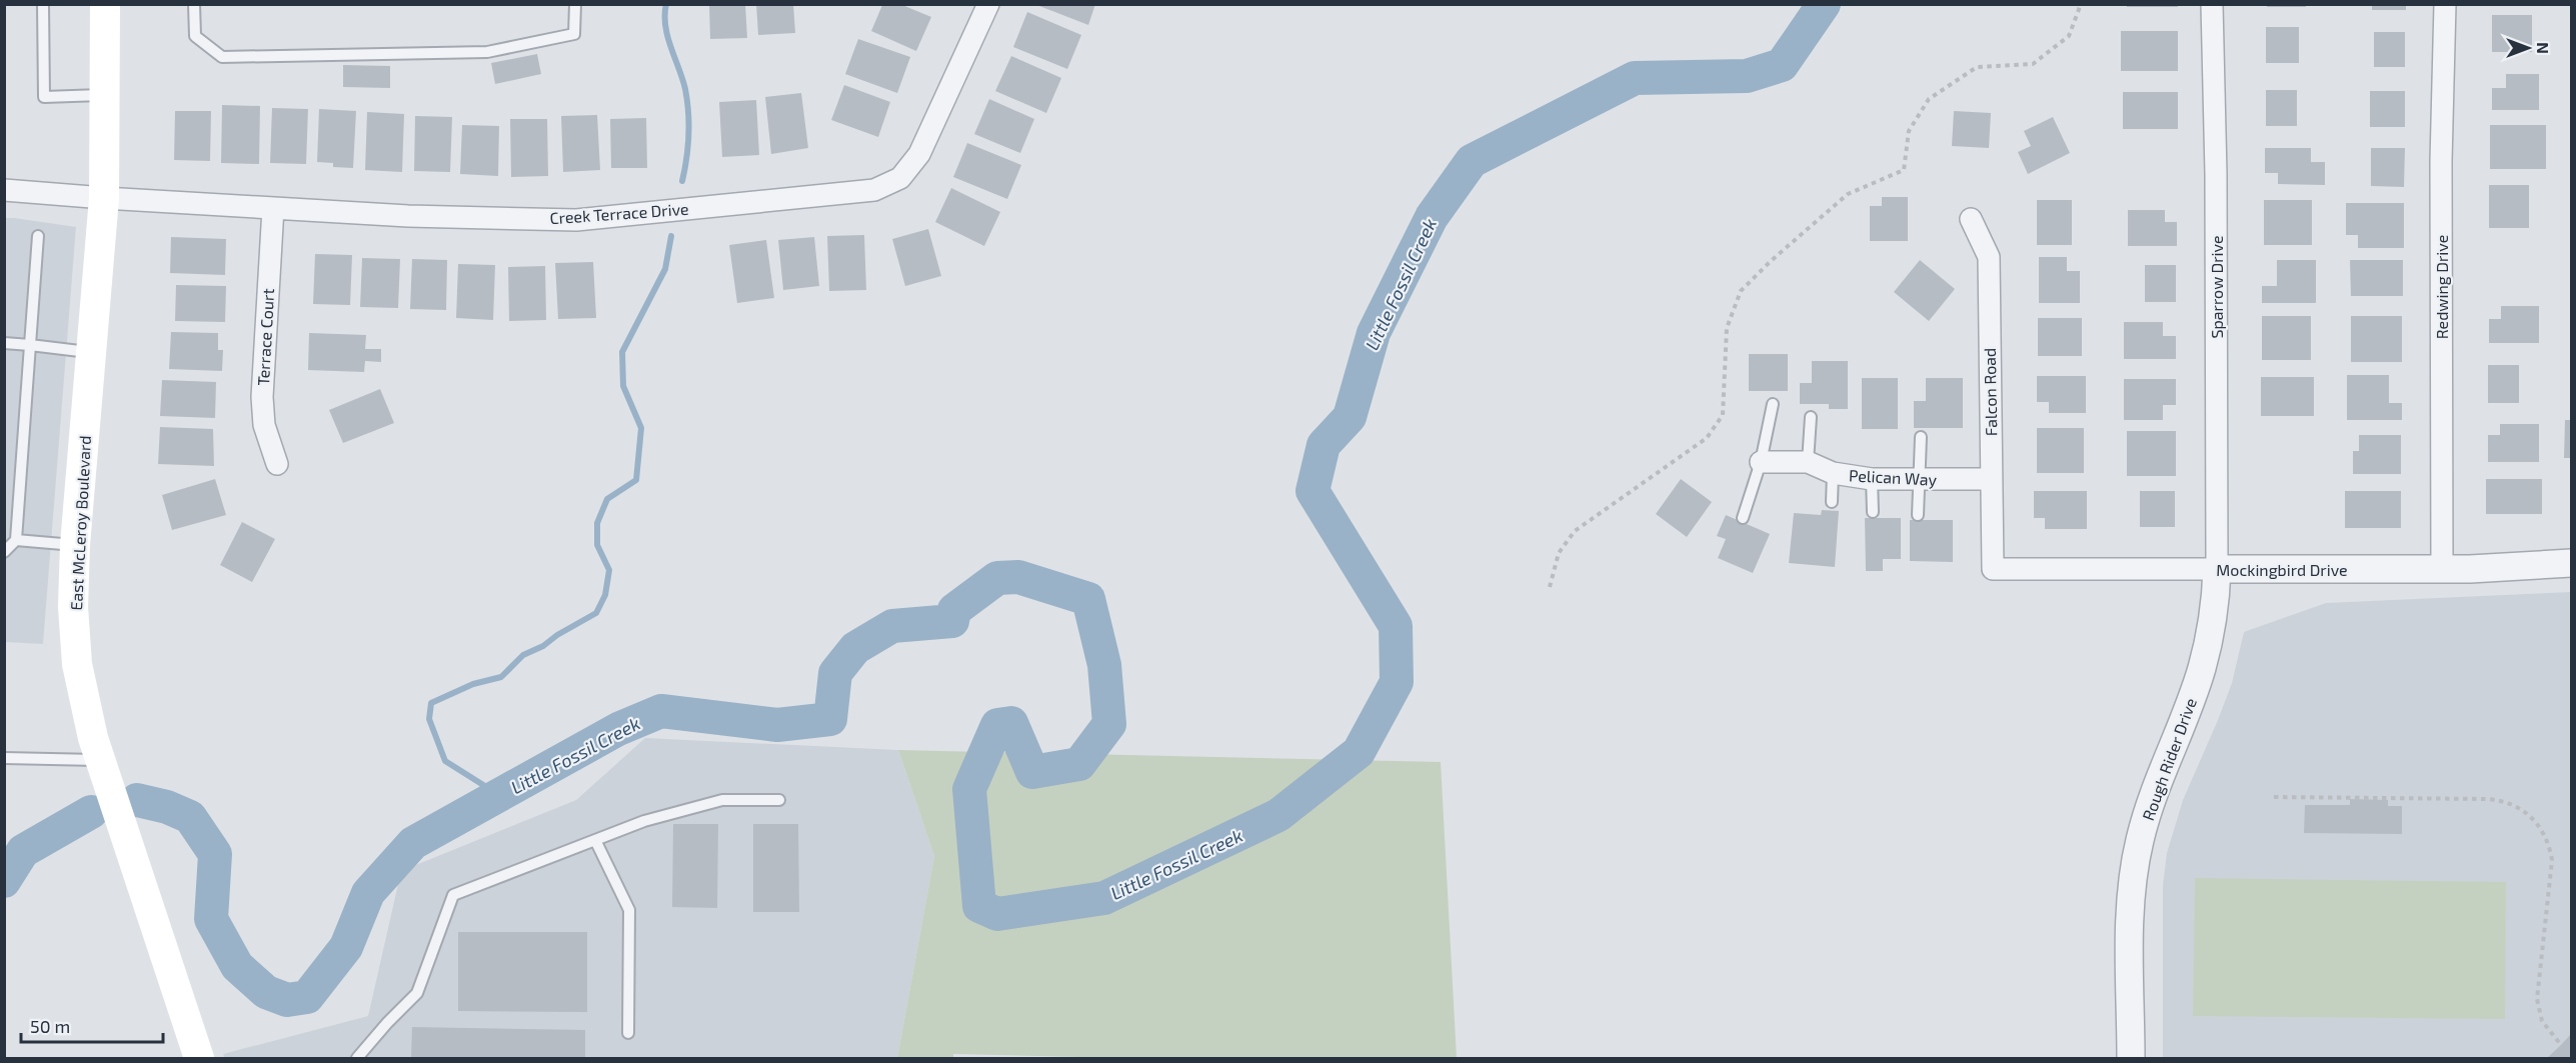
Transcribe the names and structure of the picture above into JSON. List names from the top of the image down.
{
  "streets": {
    "main road": ["East McLeroy Boulevard"],
    "street": [
      "Creek Terrace Drive",
      "Sparrow Drive",
      "Redwing Drive",
      "Terrace Court",
      "Falcon Road",
      "Pelican Way",
      "Mockingbird Drive",
      "Rough Rider Drive"
    ]
  },
  "crossings": [
    ["Creek Terrace Drive", "Terrace Court"],
    ["Creek Terrace Drive", "East McLeroy Boulevard"],
    ["Sparrow Drive", "Mockingbird Drive"],
    ["Sparrow Drive", "Rough Rider Drive"],
    ["Redwing Drive", "Mockingbird Drive"],
    ["Falcon Road", "Pelican Way"],
    ["Falcon Road", "Mockingbird Drive"],
    ["Mockingbird Drive", "Rough Rider Drive"]
  ],
  "water": ["Little Fossil Creek"],
  "scale_bar": "50 m",
  "north": "right"
}
